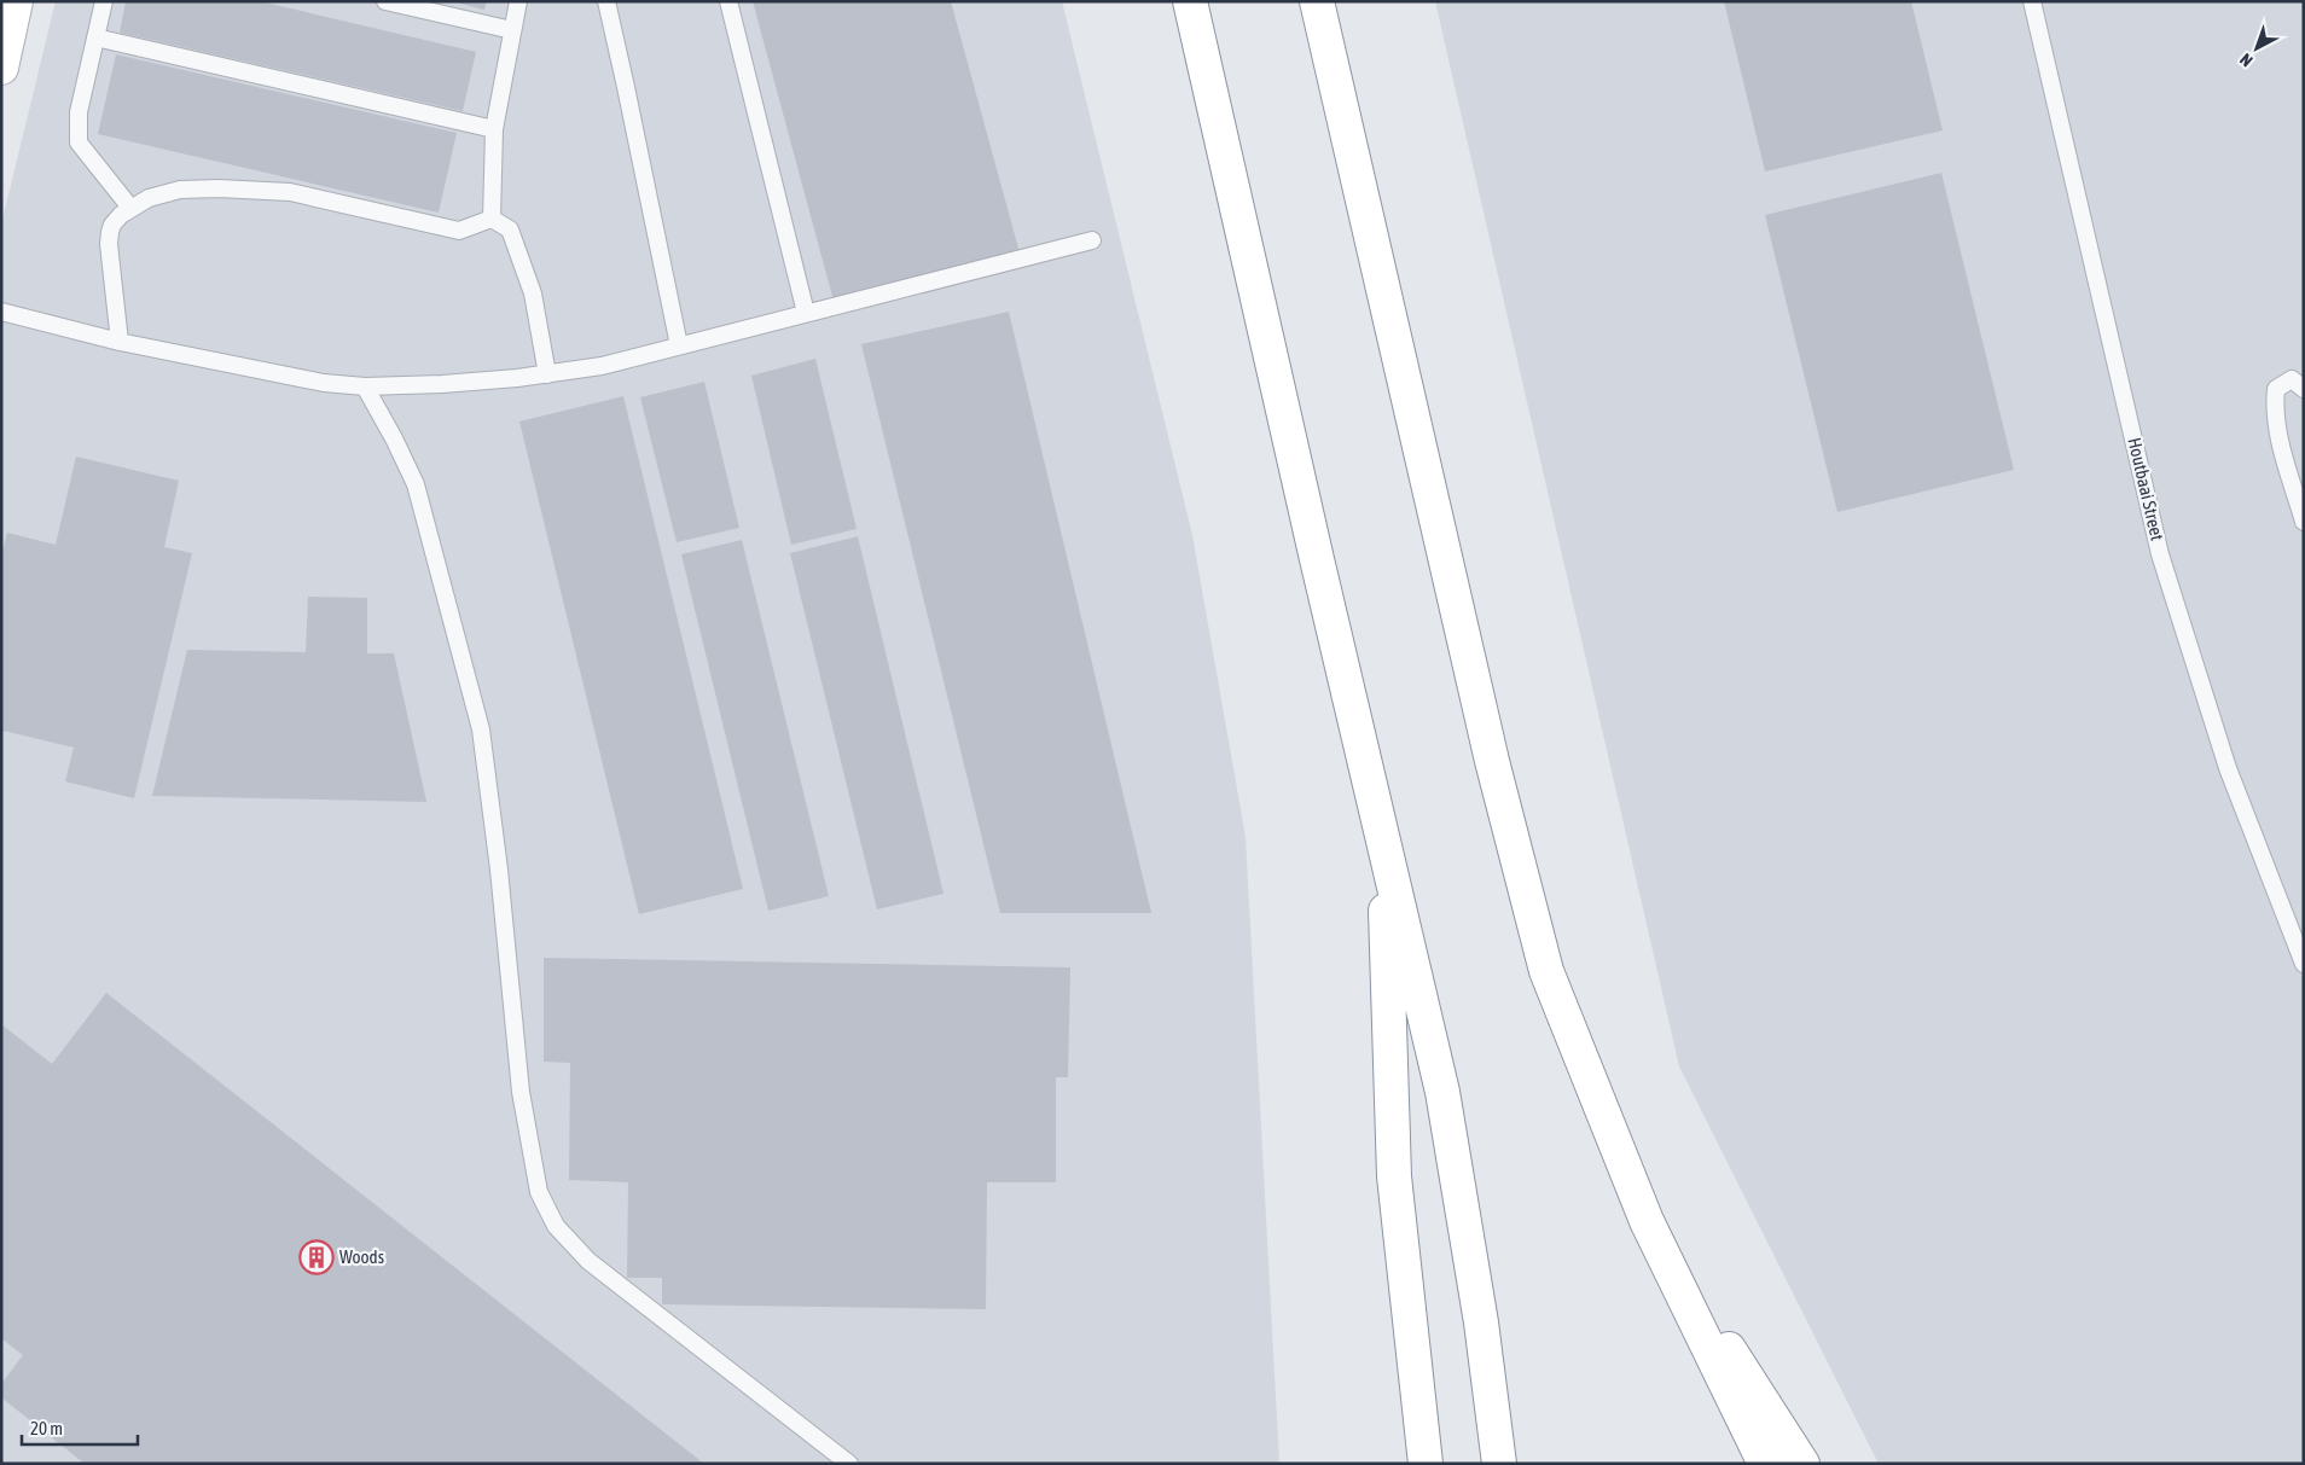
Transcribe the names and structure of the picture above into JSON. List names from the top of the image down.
{
  "streets": {
    "lane": ["Houtbaai Street"]
  },
  "places": {
    "building": ["Woods"]
  },
  "scale_bar": "20 m",
  "north": "bottom left"
}
